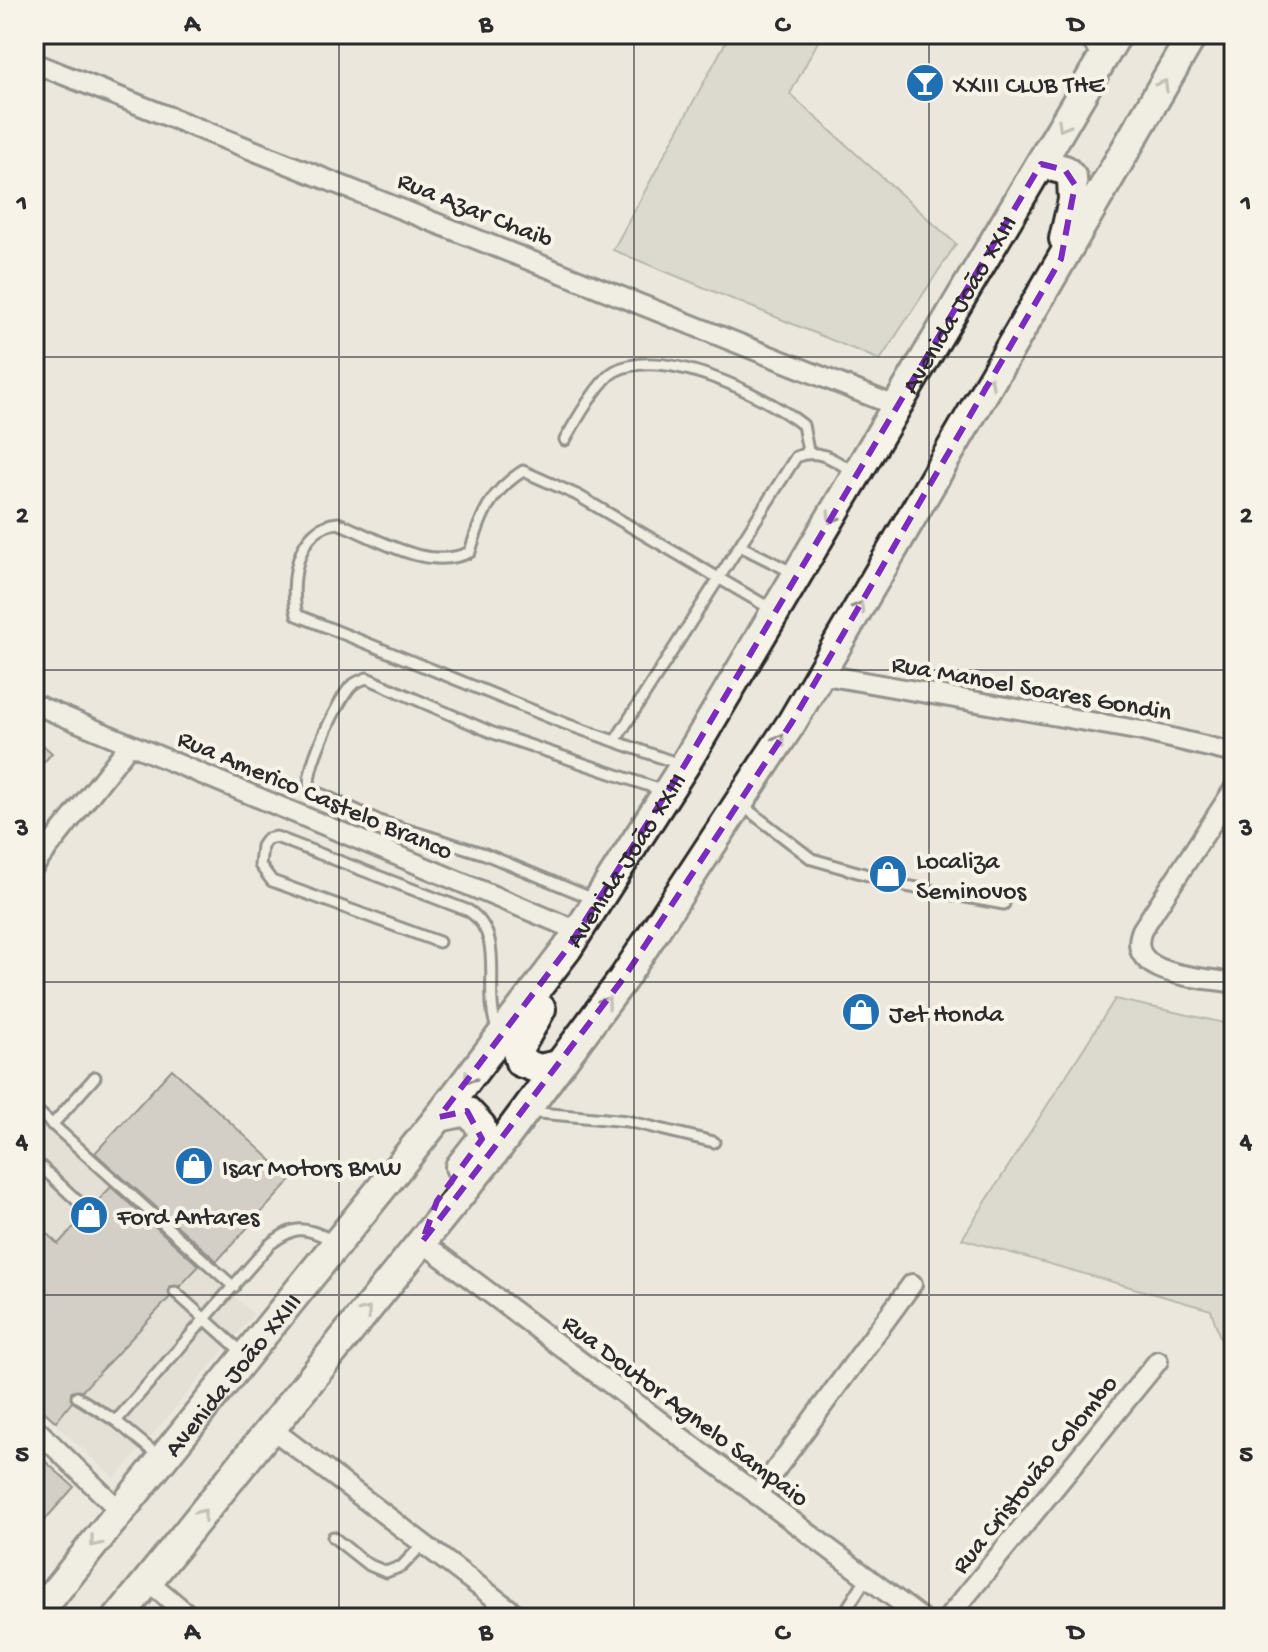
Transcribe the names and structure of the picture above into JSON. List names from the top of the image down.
{
  "streets": {
    "main road": ["Avenida João XXIII"],
    "street": [
      "Rua Azar Chaib",
      "Rua Manoel Soares Gondin",
      "Rua Americo Castelo Branco",
      "Rua Doutor Agnelo Sampaio",
      "Rua Cristovão Colombo"
    ]
  },
  "crossings": [
    ["Rua Azar Chaib", "Avenida João XXIII"],
    ["Avenida João XXIII", "Rua Americo Castelo Branco"]
  ],
  "places": {
    "bar": ["XXIII CLUB THE"],
    "shop": [
      "Localiza Seminovos",
      "Jet Honda",
      "Isar Motors BMW",
      "Ford Antares"
    ]
  },
  "grid": {
    "columns": [
      "A",
      "B",
      "C",
      "D"
    ],
    "rows": [
      "1",
      "2",
      "3",
      "4",
      "5"
    ]
  }
}
